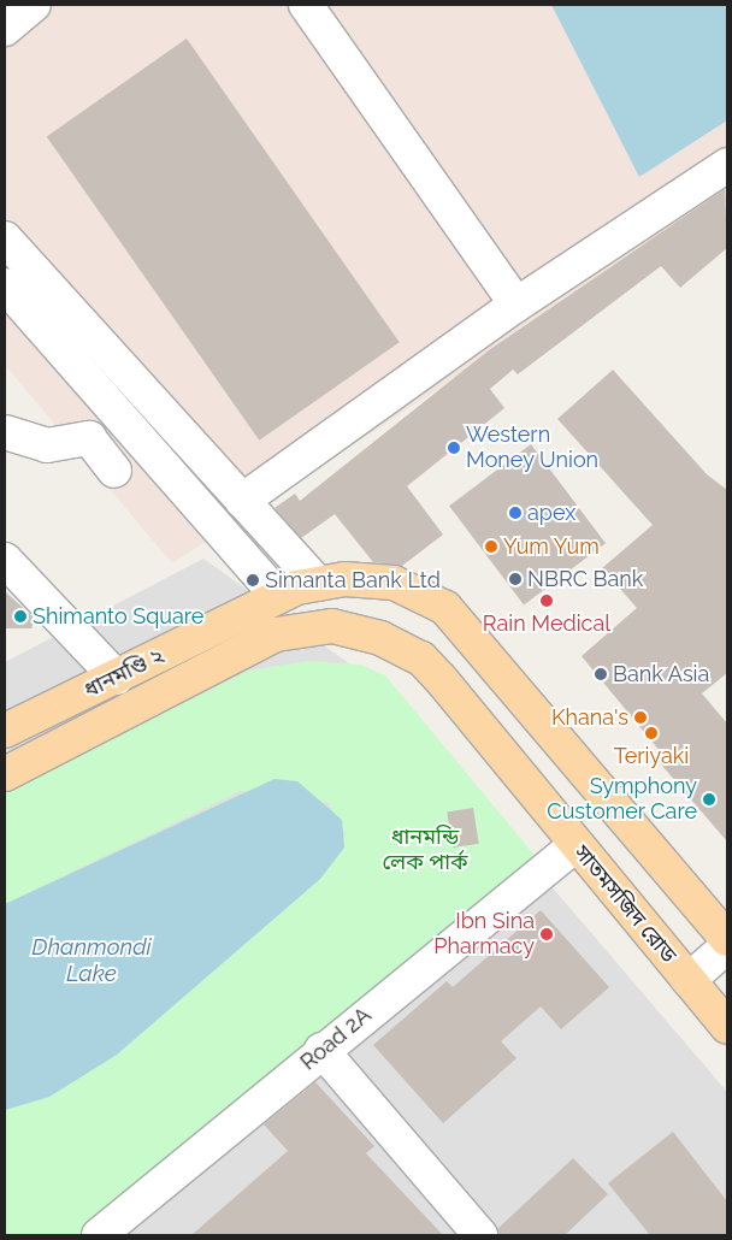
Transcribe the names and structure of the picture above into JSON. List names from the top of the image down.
{
  "streets": {
    "main road": ["ধানমণ্ডি ২", "সাতমসজিদ রোড"],
    "street": ["Road 2A"]
  },
  "crossings": [
    ["ধানমণ্ডি ২", "সাতমসজিদ রোড"],
    ["সাতমসজিদ রোড", "Road 2A"]
  ],
  "water": ["Dhanmondi Lake"],
  "parks": ["ধানমন্ডি লেক পার্ক"],
  "places": [
    "Western Money Union",
    "apex",
    "Yum Yum",
    "NBRC Bank",
    "Simanta Bank Ltd",
    "Rain Medical",
    "Shimanto Square",
    "Bank Asia",
    "Khana's",
    "Teriyaki",
    "Symphony Customer Care",
    "Ibn Sina Pharmacy"
  ]
}
